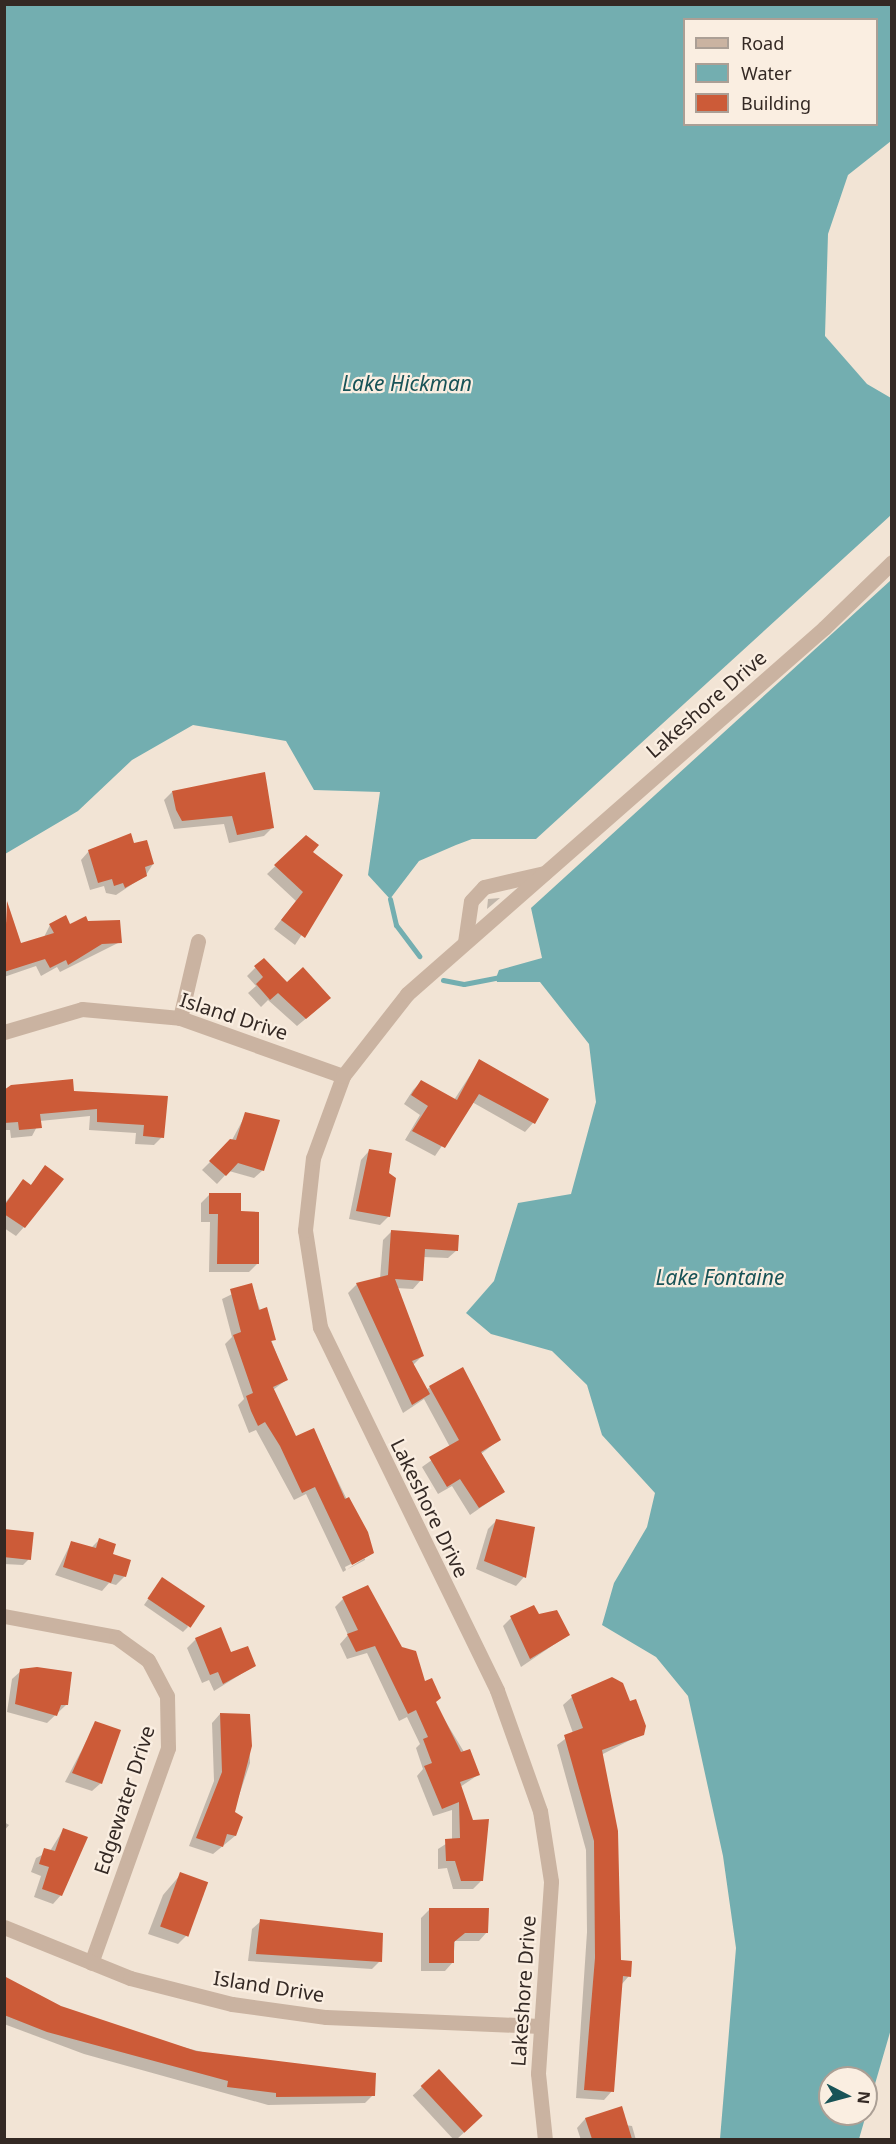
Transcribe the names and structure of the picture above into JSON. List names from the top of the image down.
{
  "streets": {
    "street": ["Lakeshore Drive", "Island Drive", "Edgewater Drive"]
  },
  "crossings": [
    ["Lakeshore Drive", "Island Drive"],
    ["Island Drive", "Edgewater Drive"]
  ],
  "water": ["Lake Hickman", "Lake Fontaine"],
  "legend": ["Road", "Water", "Building"],
  "north": "right"
}
